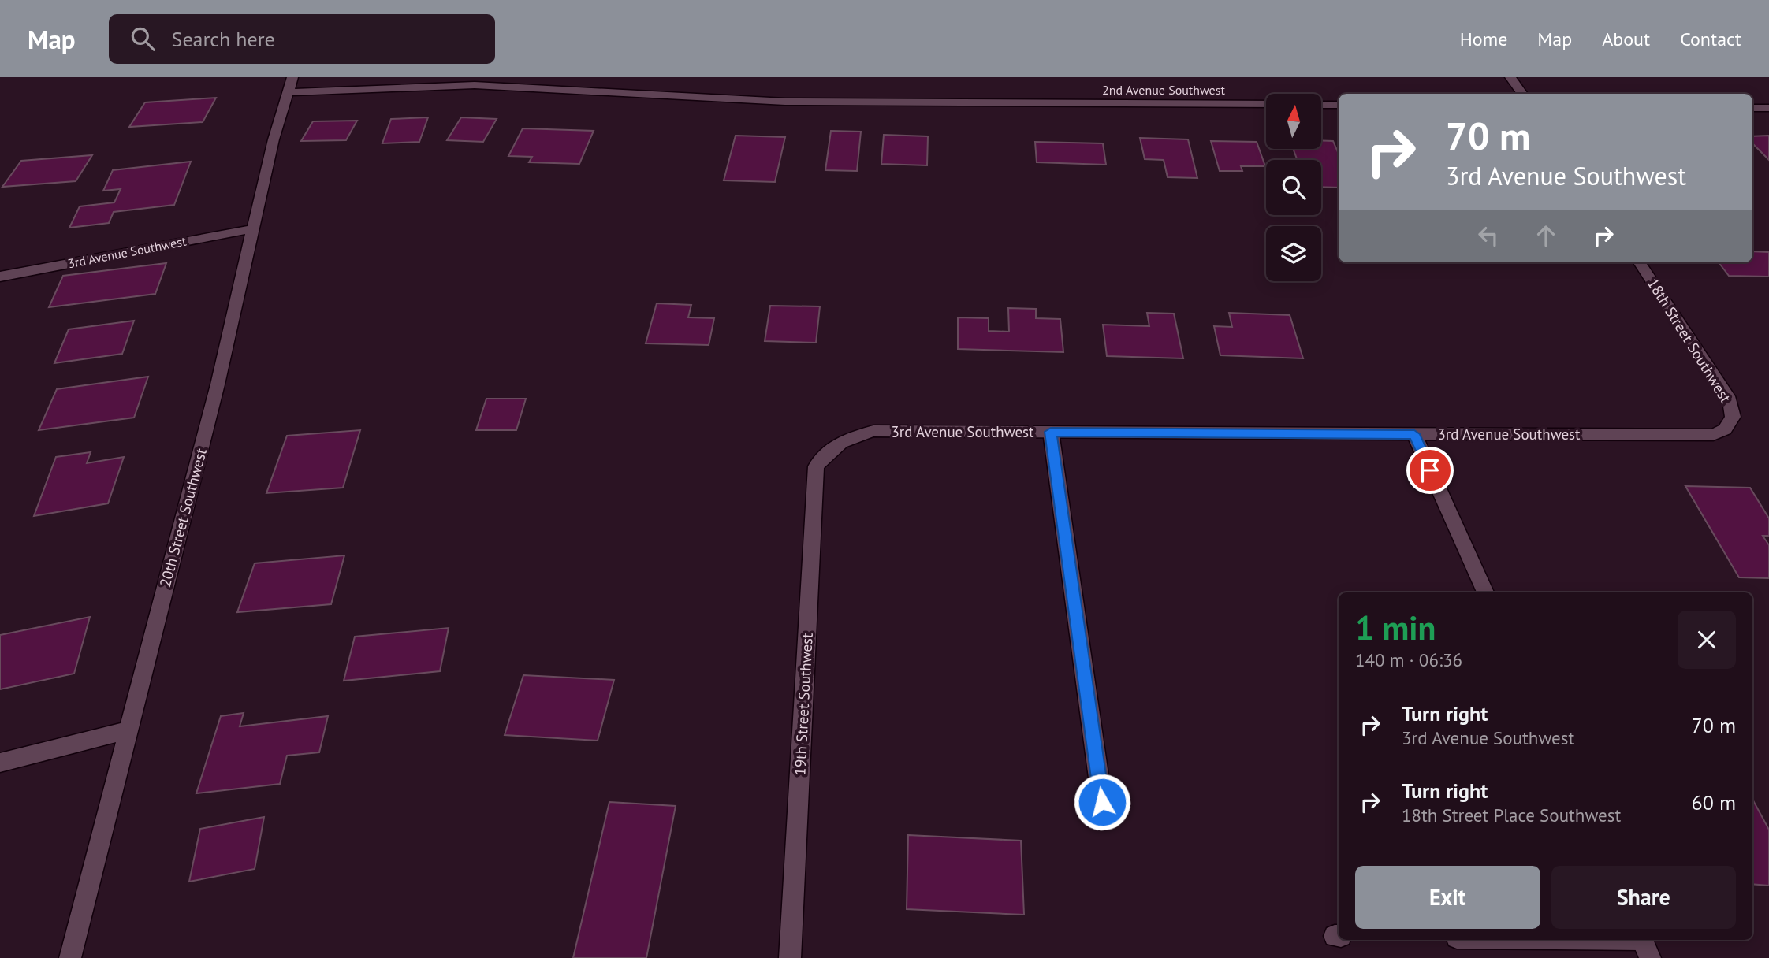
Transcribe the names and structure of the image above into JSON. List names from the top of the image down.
{
  "streets": {
    "street": [
      "2nd Avenue Southwest",
      "3rd Avenue Southwest",
      "18th Street Southwest",
      "20th Street Southwest",
      "19th Street Southwest"
    ]
  },
  "crossings": [
    ["2nd Avenue Southwest", "20th Street Southwest"],
    ["3rd Avenue Southwest", "18th Street Southwest"],
    ["3rd Avenue Southwest", "20th Street Southwest"],
    ["3rd Avenue Southwest", "19th Street Southwest"]
  ],
  "north": "top",
  "page": {
    "header": "Map",
    "search": "Search here",
    "nav": [
      "Home",
      "Map",
      "About",
      "Contact"
    ],
    "turn": ["70 m", "3rd Avenue Southwest"],
    "heading": ["1 min", "140 m · 06:36"],
    "list": [
      {
        "name": "Turn right",
        "note": "3rd Avenue Southwest",
        "value": "70 m"
      },
      {
        "name": "Turn right",
        "note": "18th Street Place Southwest",
        "value": "60 m"
      }
    ],
    "buttons": ["Exit", "Share"]
  }
}
